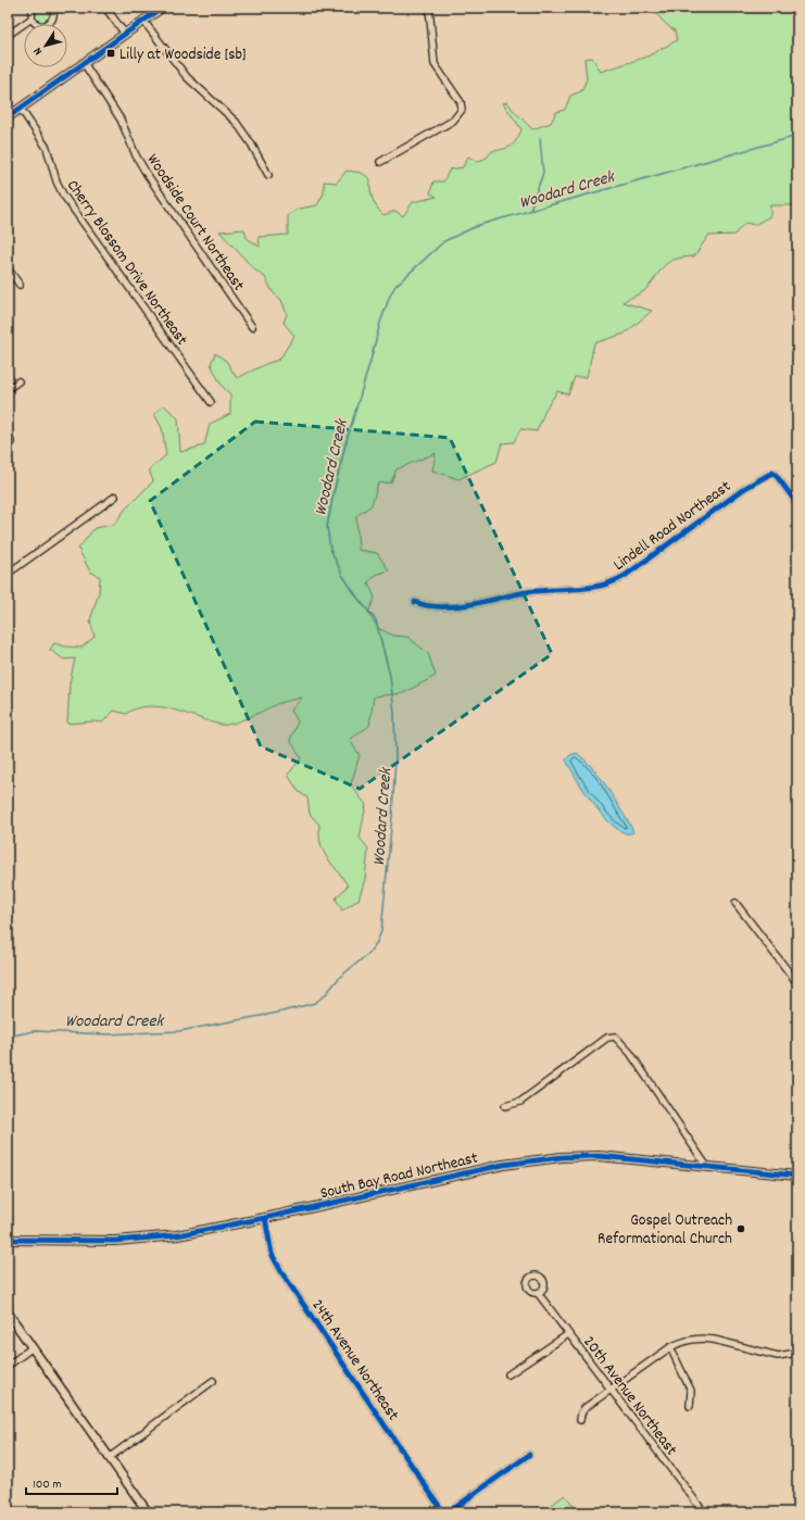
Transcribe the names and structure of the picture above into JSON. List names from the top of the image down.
{
  "streets": {
    "street": [
      "Woodside Court Northeast",
      "Cherry Blossom Drive Northeast",
      "Lindell Road Northeast",
      "South Bay Road Northeast",
      "24th Avenue Northeast",
      "20th Avenue Northeast"
    ]
  },
  "crossings": [
    ["South Bay Road Northeast", "24th Avenue Northeast"]
  ],
  "water": ["Woodard Creek"],
  "places": {
    "transit": ["Lilly at Woodside [sb]"],
    "other": ["Gospel Outreach Reformational Church"]
  },
  "scale_bar": "100 m",
  "north": "bottom left"
}
